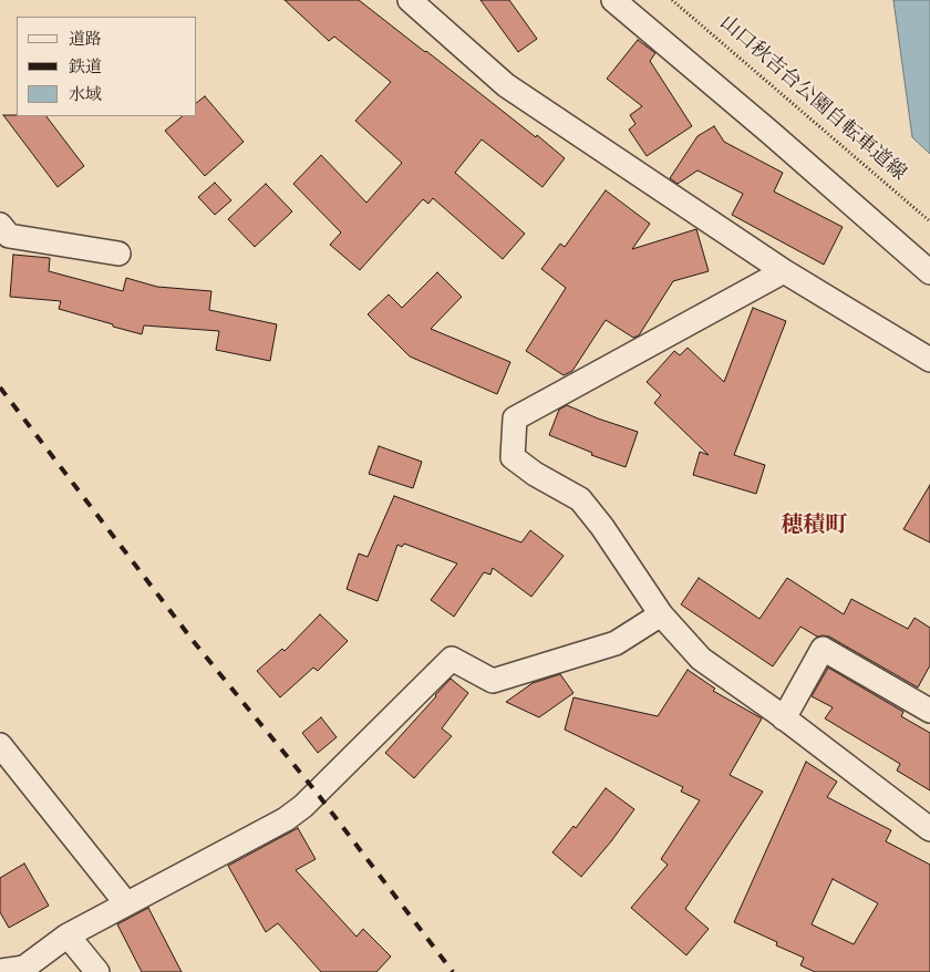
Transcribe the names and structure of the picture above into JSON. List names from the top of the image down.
{
  "streets": {
    "path": ["山口秋吉台公園自転車道線"]
  },
  "districts": ["穂積町"],
  "legend": ["道路", "鉄道", "水域"]
}
